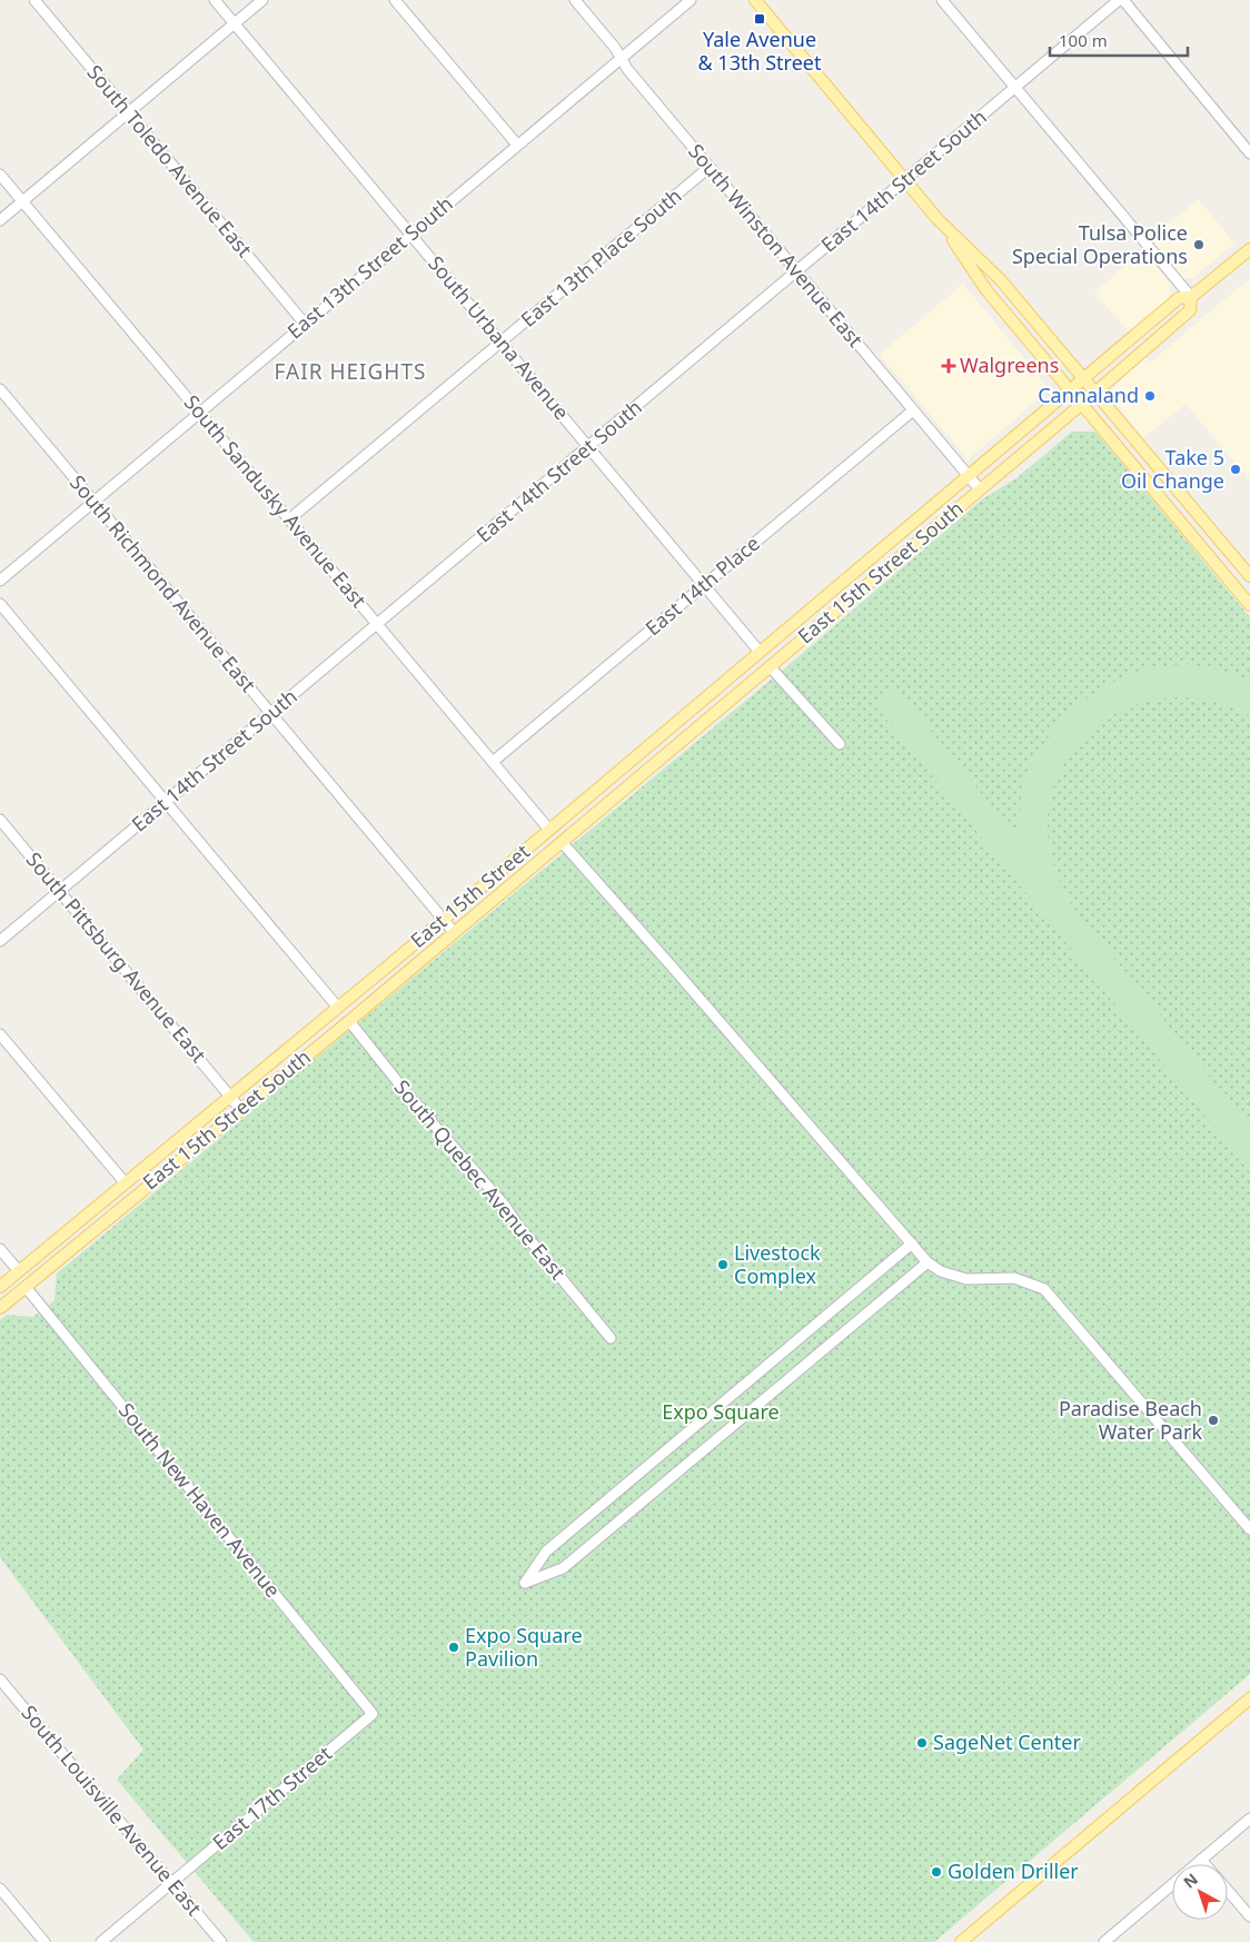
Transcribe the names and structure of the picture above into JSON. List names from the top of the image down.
{
  "streets": {
    "main road": ["East 15th Street South", "East 15th Street"],
    "street": [
      "South Toledo Avenue East",
      "East 14th Street South",
      "South Winston Avenue East",
      "East 13th Place South",
      "East 13th Street South",
      "South Urbana Avenue",
      "South Sandusky Avenue East",
      "South Richmond Avenue East",
      "East 14th Place",
      "South Pittsburg Avenue East",
      "South Quebec Avenue East",
      "South New Haven Avenue",
      "East 17th Street",
      "South Louisville Avenue East"
    ]
  },
  "crossings": [
    ["South Toledo Avenue East", "East 13th Street South"],
    ["East 14th Street South", "South Winston Avenue East"],
    ["East 14th Street South", "South Urbana Avenue"],
    ["East 14th Street South", "South Sandusky Avenue East"],
    ["East 14th Street South", "South Richmond Avenue East"],
    ["East 14th Street South", "South Pittsburg Avenue East"],
    ["South Winston Avenue East", "East 13th Place South"],
    ["South Winston Avenue East", "East 13th Street South"],
    ["South Winston Avenue East", "East 15th Street South"],
    ["South Winston Avenue East", "East 14th Place"],
    ["East 13th Place South", "South Urbana Avenue"],
    ["East 13th Place South", "South Sandusky Avenue East"],
    ["East 13th Street South", "South Urbana Avenue"],
    ["East 13th Street South", "South Sandusky Avenue East"],
    ["East 13th Street South", "South Richmond Avenue East"],
    ["South Urbana Avenue", "East 15th Street South"],
    ["South Urbana Avenue", "East 14th Place"],
    ["South Sandusky Avenue East", "East 15th Street South"],
    ["South Sandusky Avenue East", "East 14th Place"],
    ["South Sandusky Avenue East", "East 15th Street"],
    ["East 15th Street South", "South Richmond Avenue East"],
    ["East 15th Street South", "East 15th Street"],
    ["East 15th Street South", "South Pittsburg Avenue East"],
    ["East 15th Street South", "South Quebec Avenue East"],
    ["East 15th Street South", "South New Haven Avenue"],
    ["South Richmond Avenue East", "East 15th Street"],
    ["South New Haven Avenue", "East 17th Street"],
    ["East 17th Street", "South Louisville Avenue East"]
  ],
  "districts": ["FAIR HEIGHTS"],
  "parks": ["Expo Square"],
  "places": {
    "transit": ["Yale Avenue & 13th Street"],
    "other": [
      "Tulsa Police Special Operations",
      "Cannaland",
      "Take 5 Oil Change",
      "Livestock Complex",
      "Paradise Beach Water Park",
      "Expo Square Pavilion",
      "SageNet Center",
      "Golden Driller"
    ],
    "health": ["Walgreens"]
  },
  "scale_bar": "100 m",
  "north": "top left"
}
